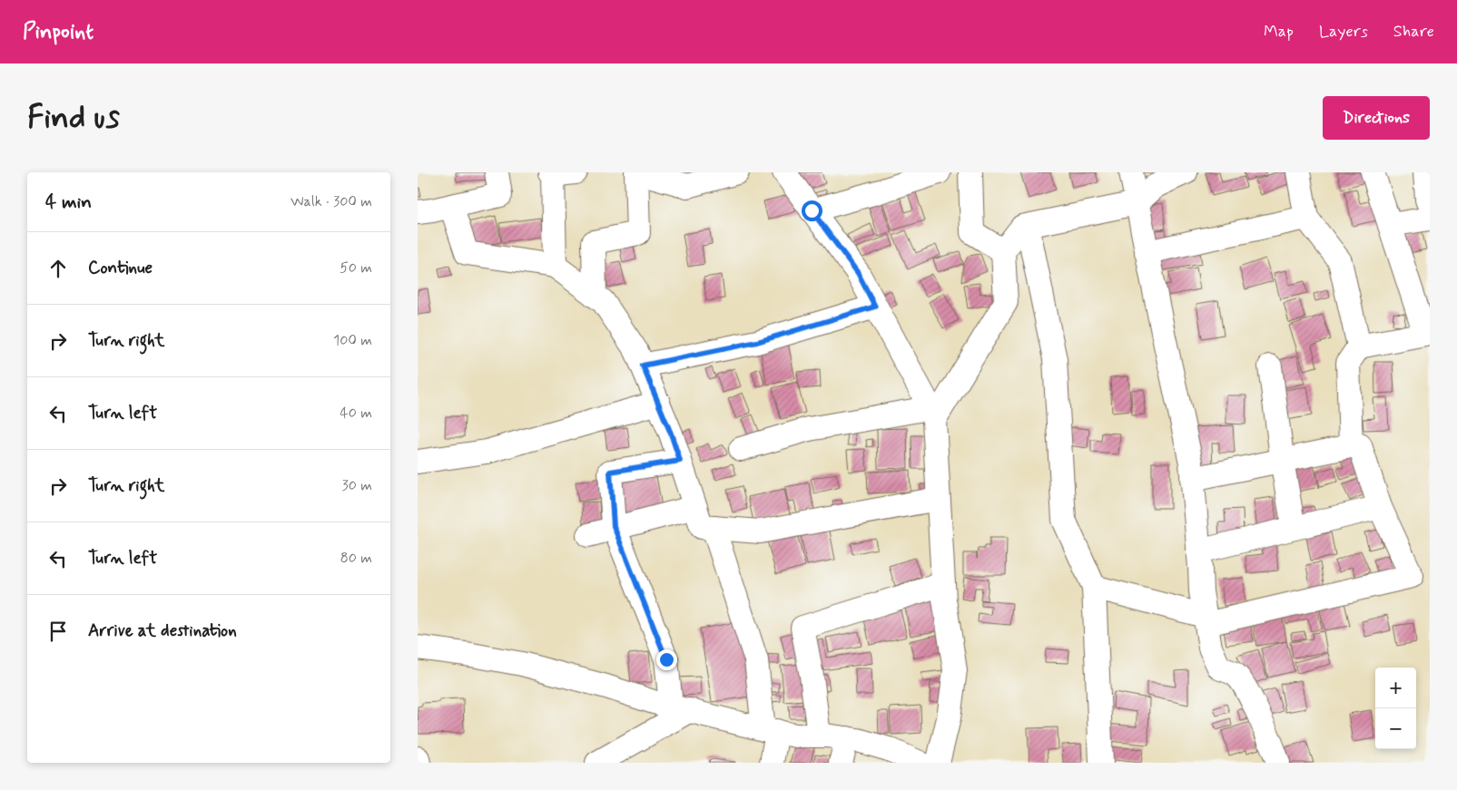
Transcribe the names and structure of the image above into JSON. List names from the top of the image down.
{
  "page": {
    "header": "Pinpoint",
    "nav": ["Map", "Layers", "Share"],
    "buttons": "Directions",
    "title": "Find us",
    "heading": ["4 min", "Walk · 300 m"],
    "list": [
      ["Continue", "50 m"],
      ["Turn right", "100 m"],
      ["Turn left", "40 m"],
      ["Turn right", "30 m"],
      ["Turn left", "80 m"],
      "Arrive at destination"
    ],
    "map_buttons": ["+", "−"]
  }
}
